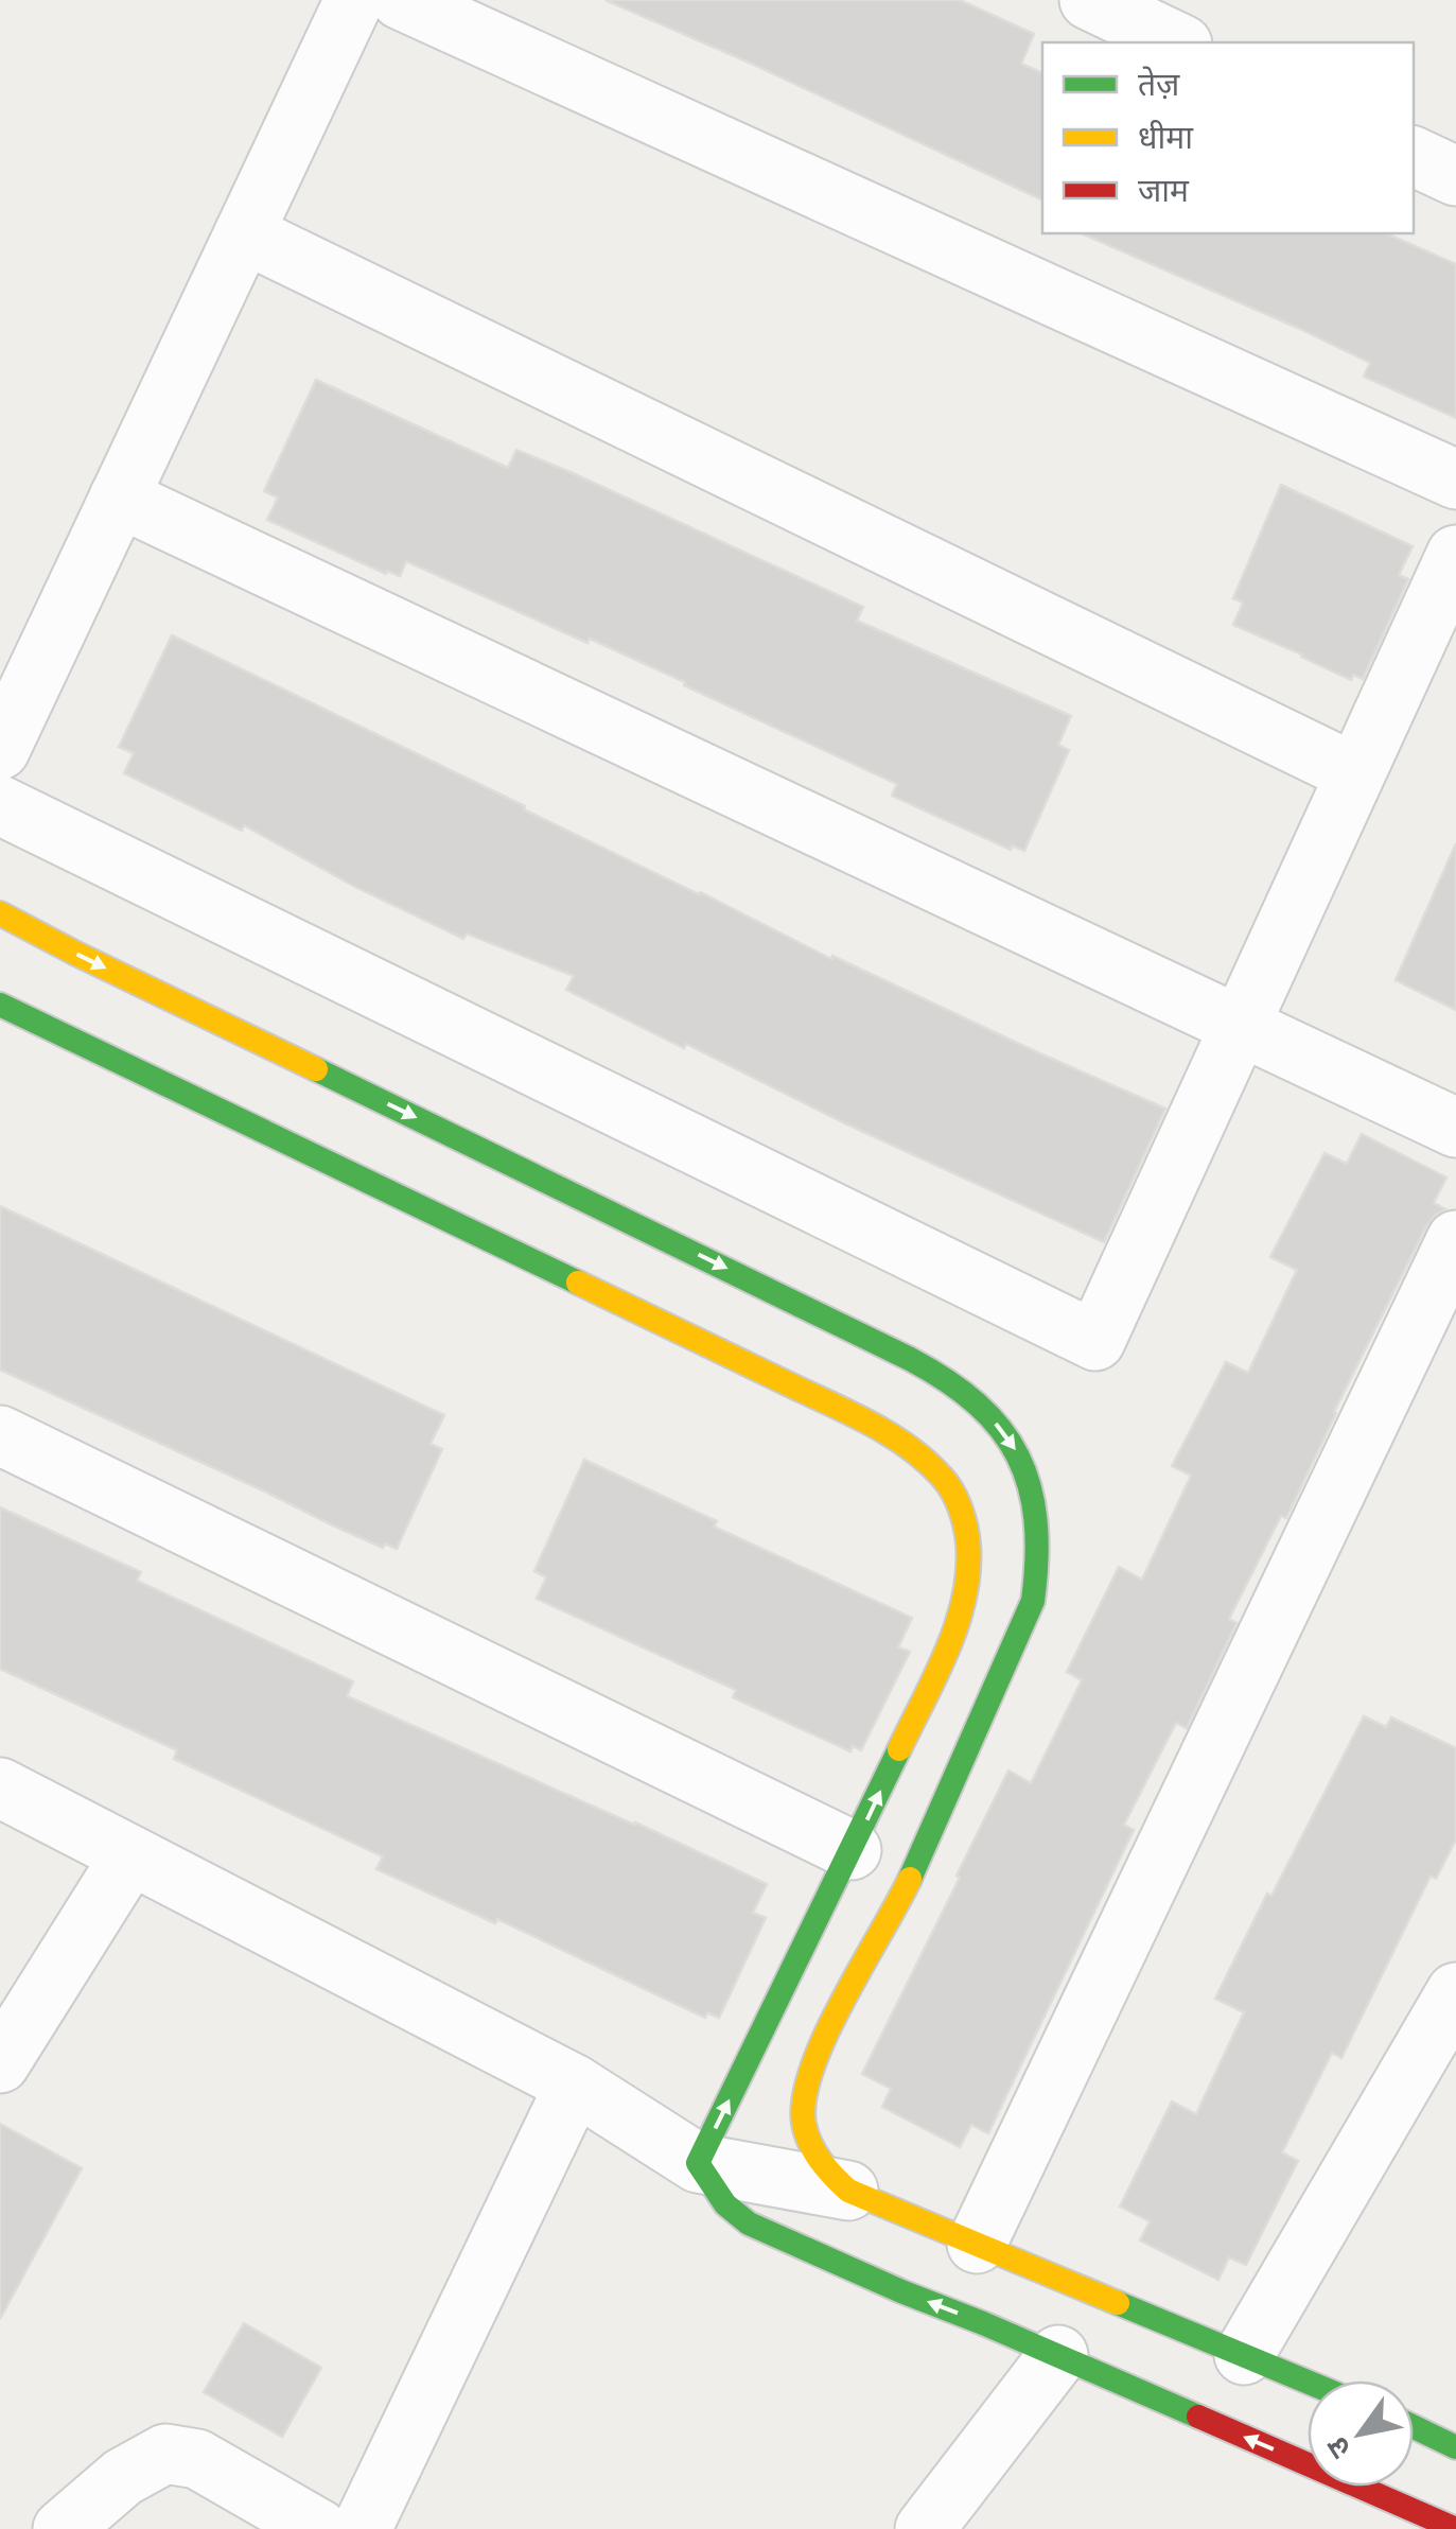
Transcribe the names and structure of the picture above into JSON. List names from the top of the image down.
{
  "legend": ["तेज़", "धीमा", "जाम"],
  "north": "bottom left"
}
